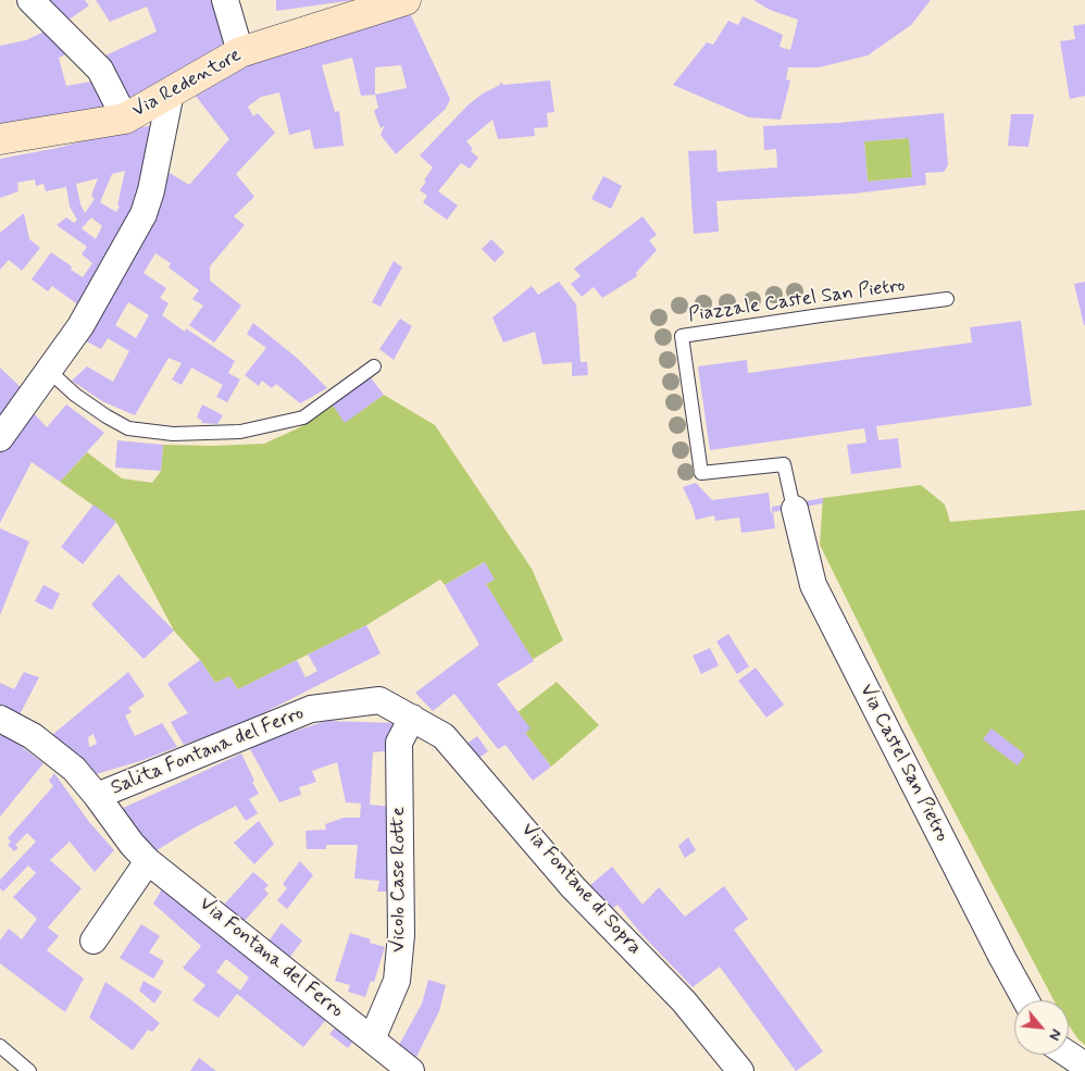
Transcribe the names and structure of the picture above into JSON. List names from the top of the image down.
{
  "streets": {
    "main road": ["Via Redentore"],
    "street": [
      "Salita Fontana del Ferro",
      "Via Castel San Pietro",
      "Vicolo Case Rotte",
      "Via Fontane di Sopra",
      "Via Fontana del Ferro"
    ],
    "lane": ["Piazzale Castel San Pietro"]
  },
  "crossings": [
    ["Piazzale Castel San Pietro", "Via Castel San Pietro"],
    ["Salita Fontana del Ferro", "Vicolo Case Rotte"],
    ["Salita Fontana del Ferro", "Via Fontane di Sopra"],
    ["Salita Fontana del Ferro", "Via Fontana del Ferro"],
    ["Vicolo Case Rotte", "Via Fontane di Sopra"],
    ["Vicolo Case Rotte", "Via Fontana del Ferro"]
  ],
  "north": "bottom right"
}
